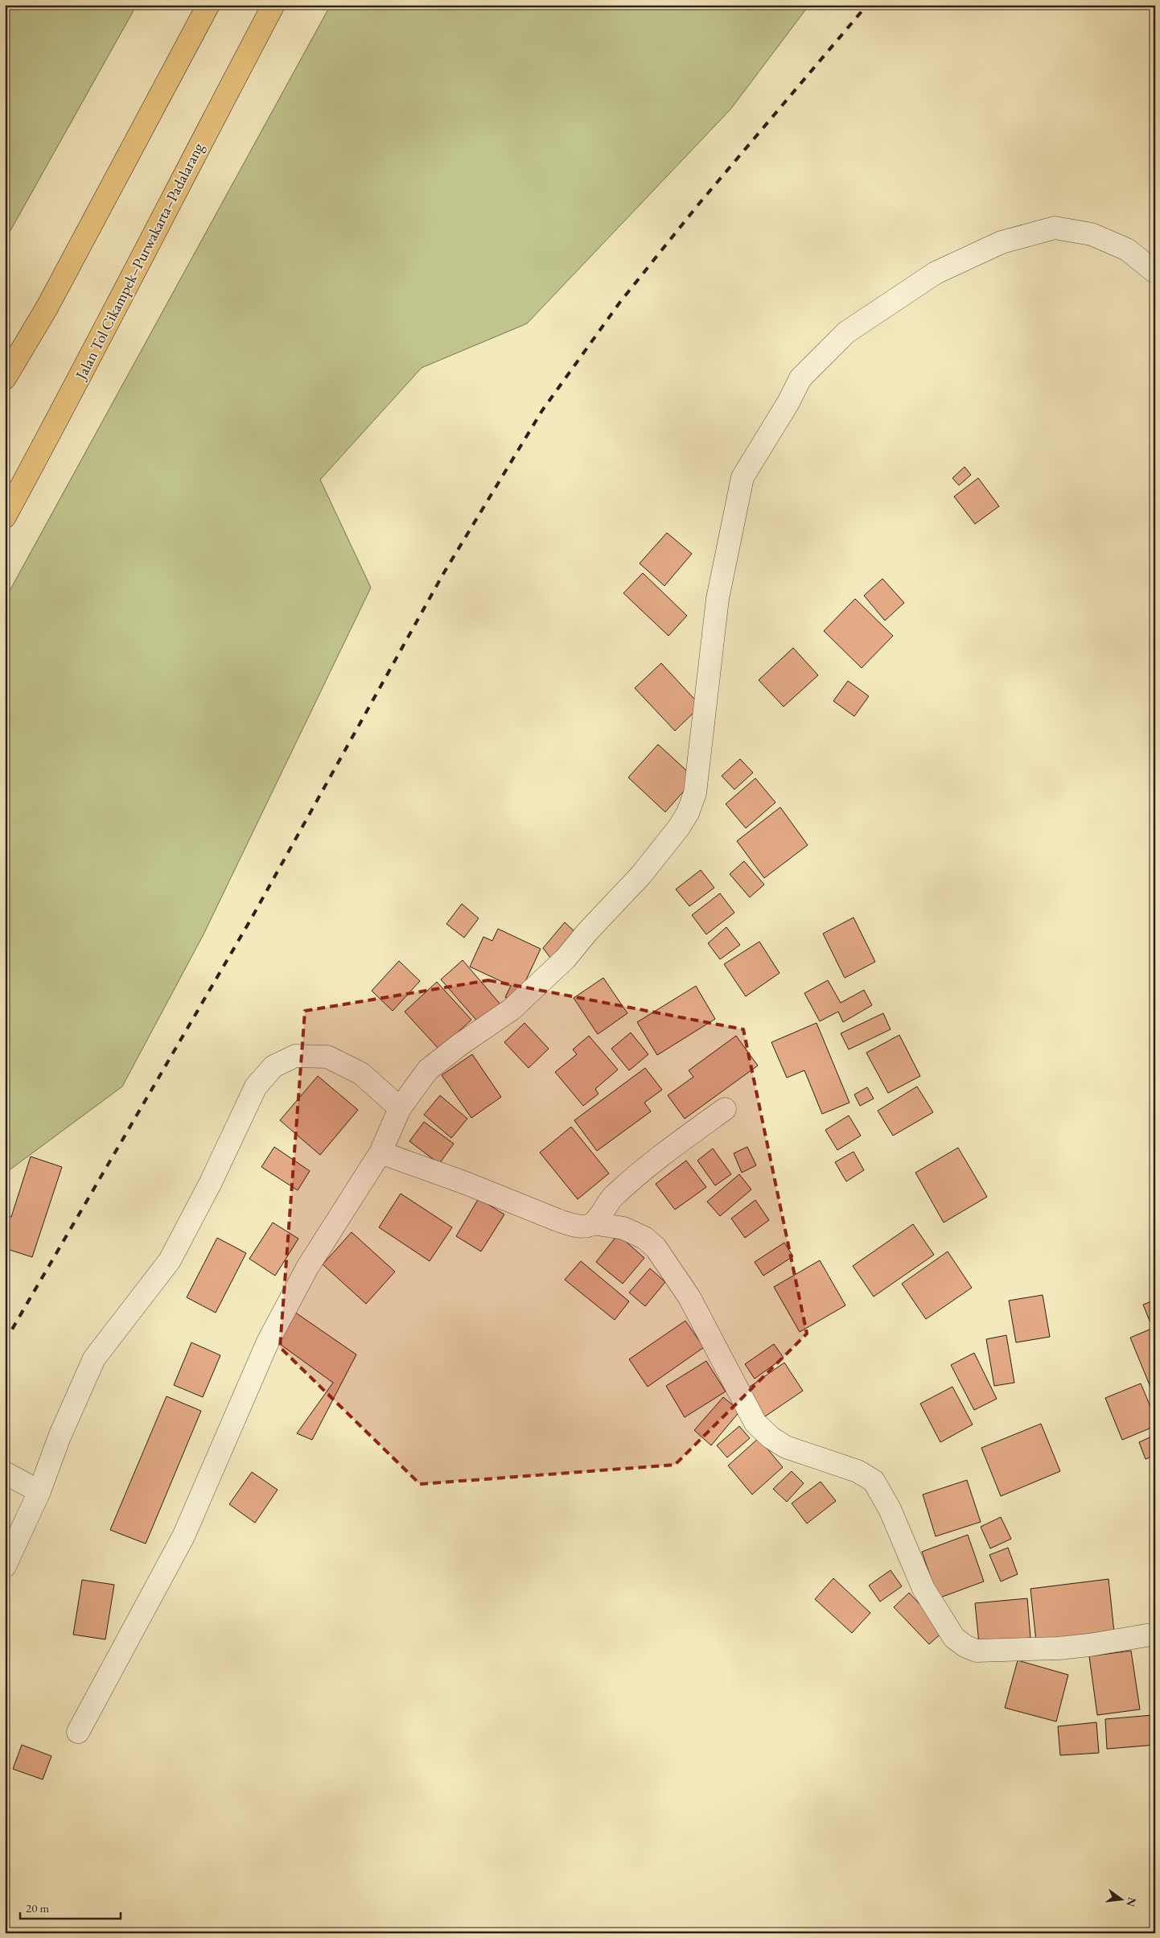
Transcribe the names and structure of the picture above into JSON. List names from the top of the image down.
{
  "streets": {
    "highway": ["Jalan Tol Cikampek–Purwakarta–Padalarang"]
  },
  "scale_bar": "20 m",
  "north": "right"
}
